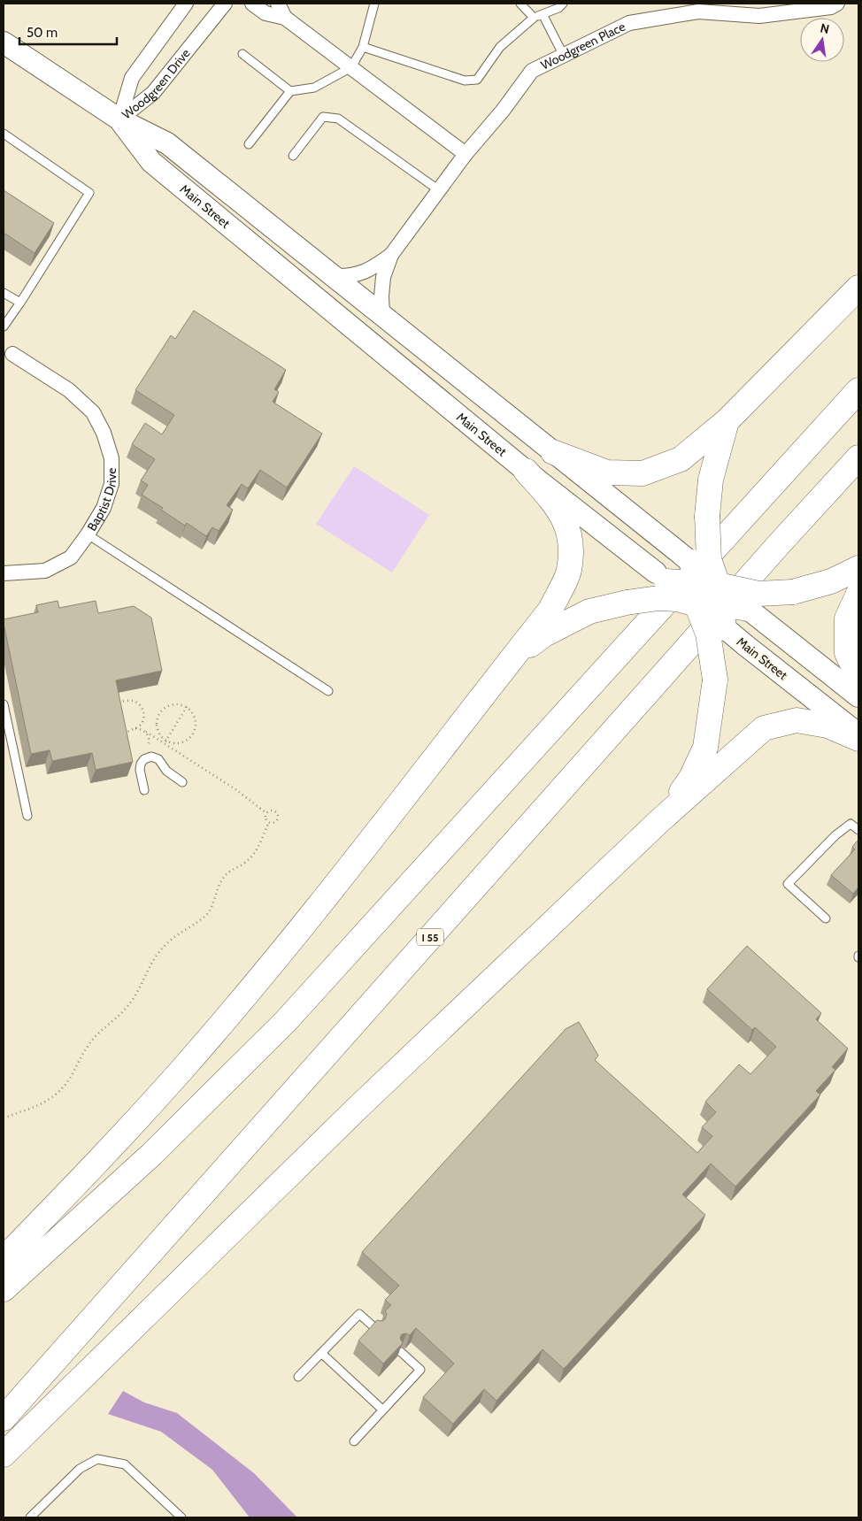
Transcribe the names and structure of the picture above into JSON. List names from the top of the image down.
{
  "streets": {
    "highway": ["I 55"],
    "main road": ["Main Street"],
    "street": ["Woodgreen Place", "Woodgreen Drive", "Baptist Drive"]
  },
  "crossings": [
    ["Woodgreen Place", "Main Street"],
    ["Woodgreen Drive", "Main Street"]
  ],
  "scale_bar": "50 m",
  "north": "top"
}
